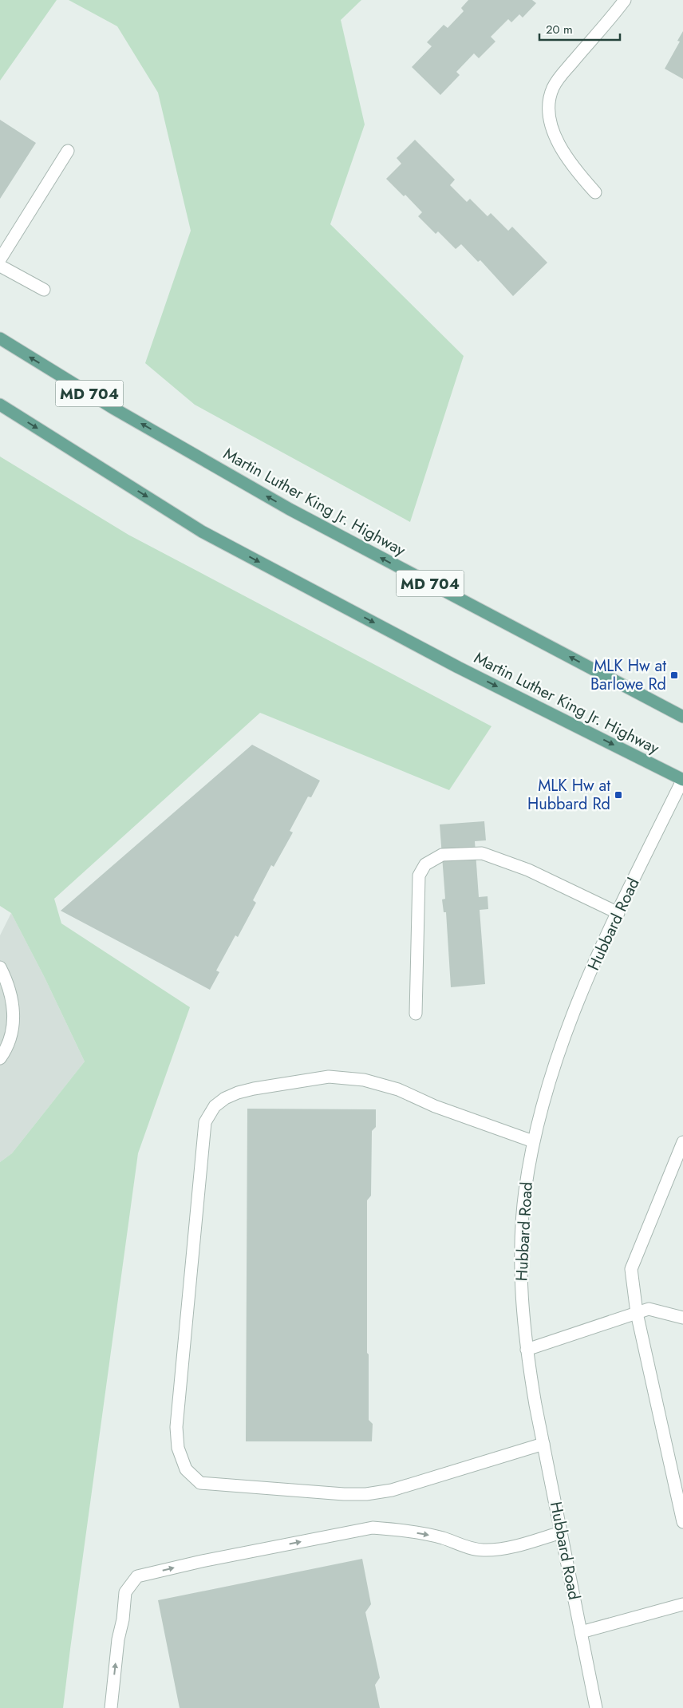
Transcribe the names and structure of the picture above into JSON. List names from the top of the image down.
{
  "streets": {
    "main road": ["MD 704", "Martin Luther King Jr. Highway"],
    "street": ["Hubbard Road"]
  },
  "crossings": [
    ["Martin Luther King Jr. Highway", "Hubbard Road"]
  ],
  "places": {
    "transit": ["MLK Hw at Barlowe Rd", "MLK Hw at Hubbard Rd"]
  },
  "scale_bar": "20 m"
}
